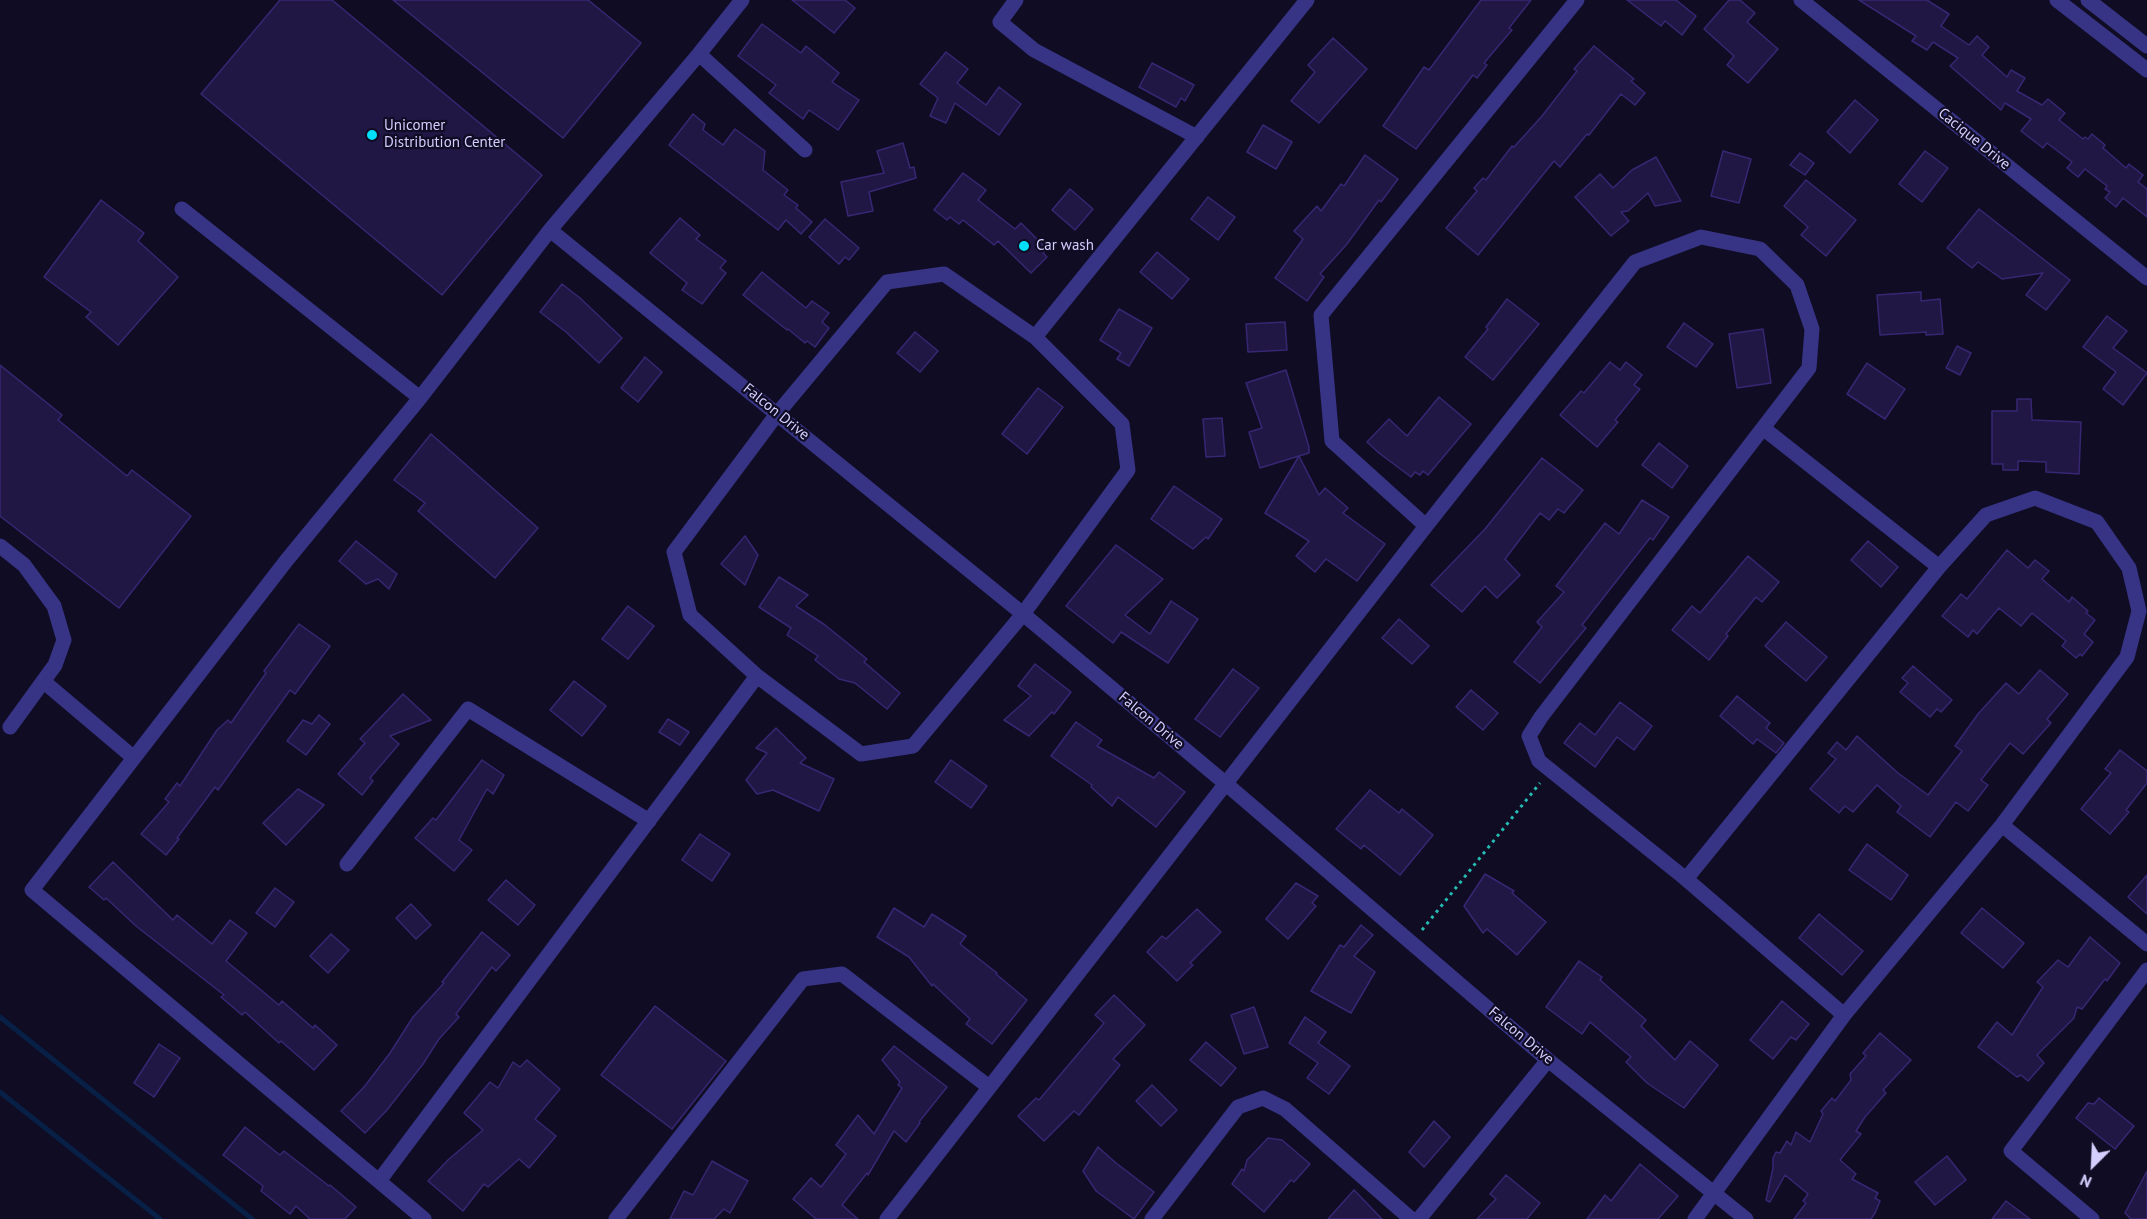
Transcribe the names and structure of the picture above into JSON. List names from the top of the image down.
{
  "streets": {
    "street": ["Cacique Drive", "Falcon Drive"]
  },
  "places": ["Unicomer Distribution Center", "Car wash"],
  "north": "bottom left"
}
